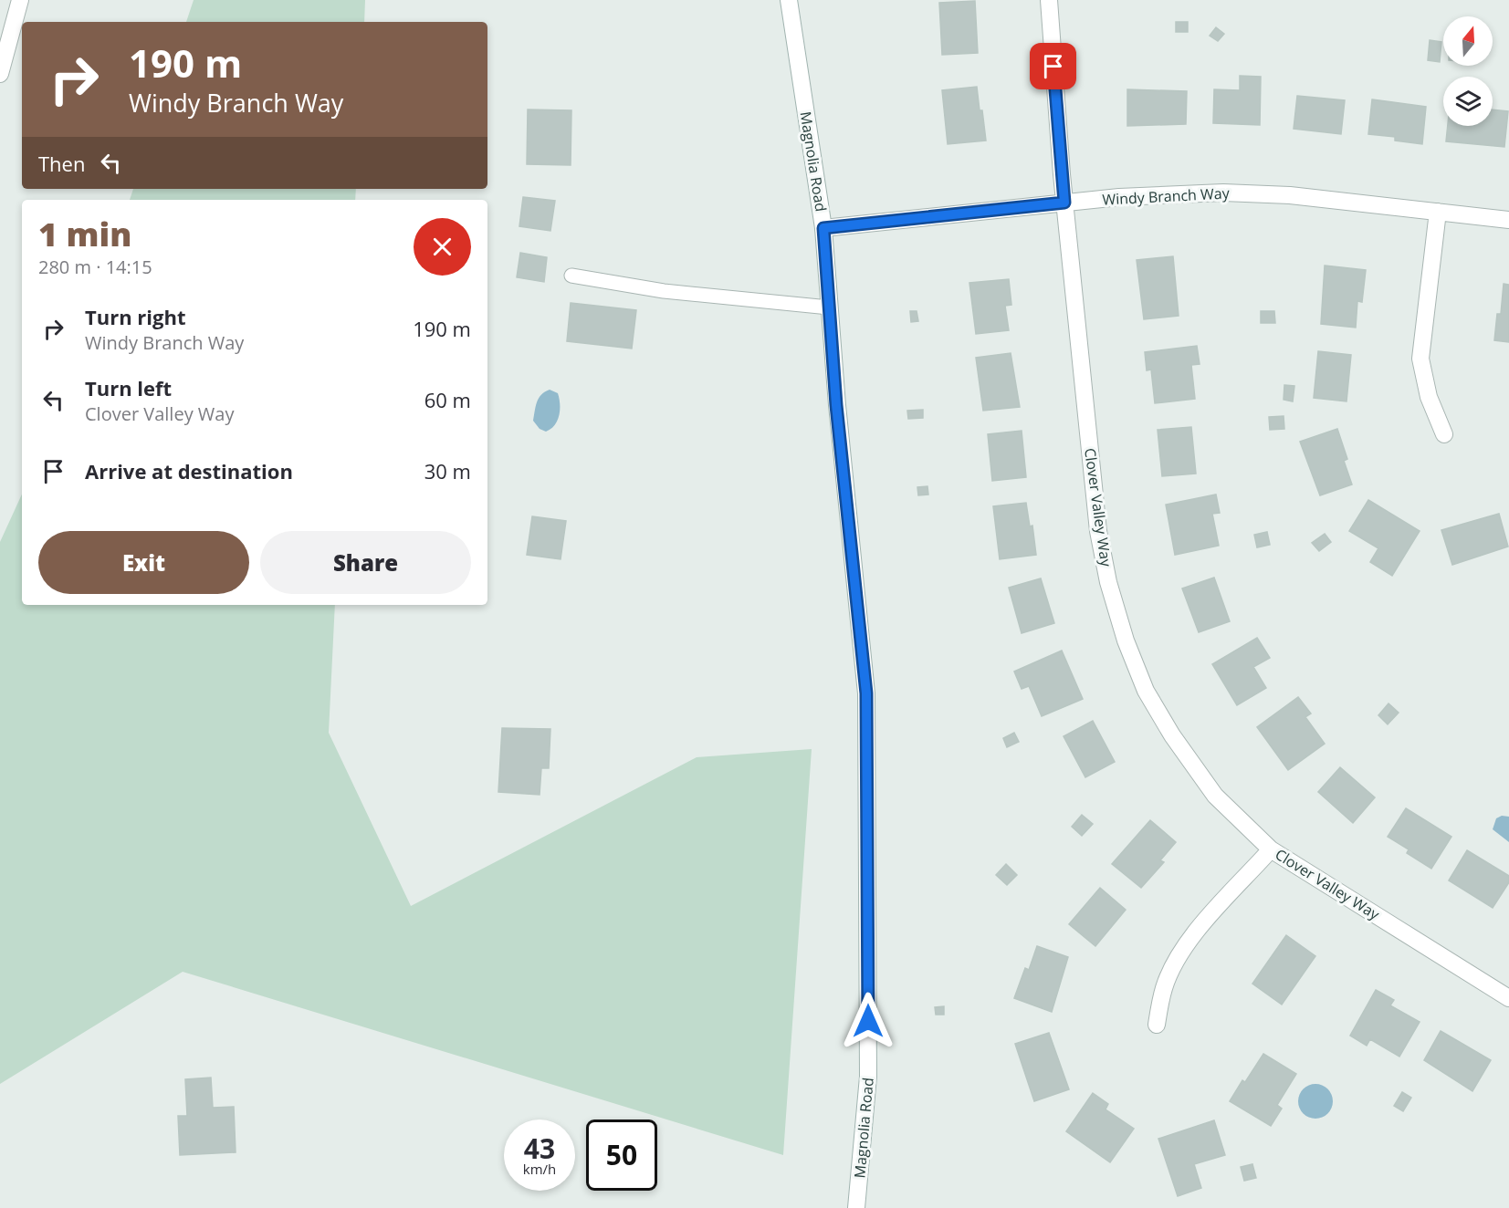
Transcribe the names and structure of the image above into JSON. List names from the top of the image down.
{
  "streets": {
    "street": ["Magnolia Road", "Windy Branch Way", "Clover Valley Way"]
  },
  "crossings": [
    ["Magnolia Road", "Windy Branch Way"],
    ["Windy Branch Way", "Clover Valley Way"]
  ],
  "north": "top",
  "page": {
    "turn": ["190 m", "Windy Branch Way"],
    "then": "Then",
    "heading": ["1 min", "280 m · 14:15"],
    "list": [
      {
        "name": "Turn right",
        "note": "Windy Branch Way",
        "value": "190 m"
      },
      {
        "name": "Turn left",
        "note": "Clover Valley Way",
        "value": "60 m"
      },
      {
        "name": "Arrive at destination",
        "value": "30 m"
      }
    ],
    "buttons": ["Exit", "Share"],
    "speed": "43 km/h",
    "limit": "50"
  }
}
